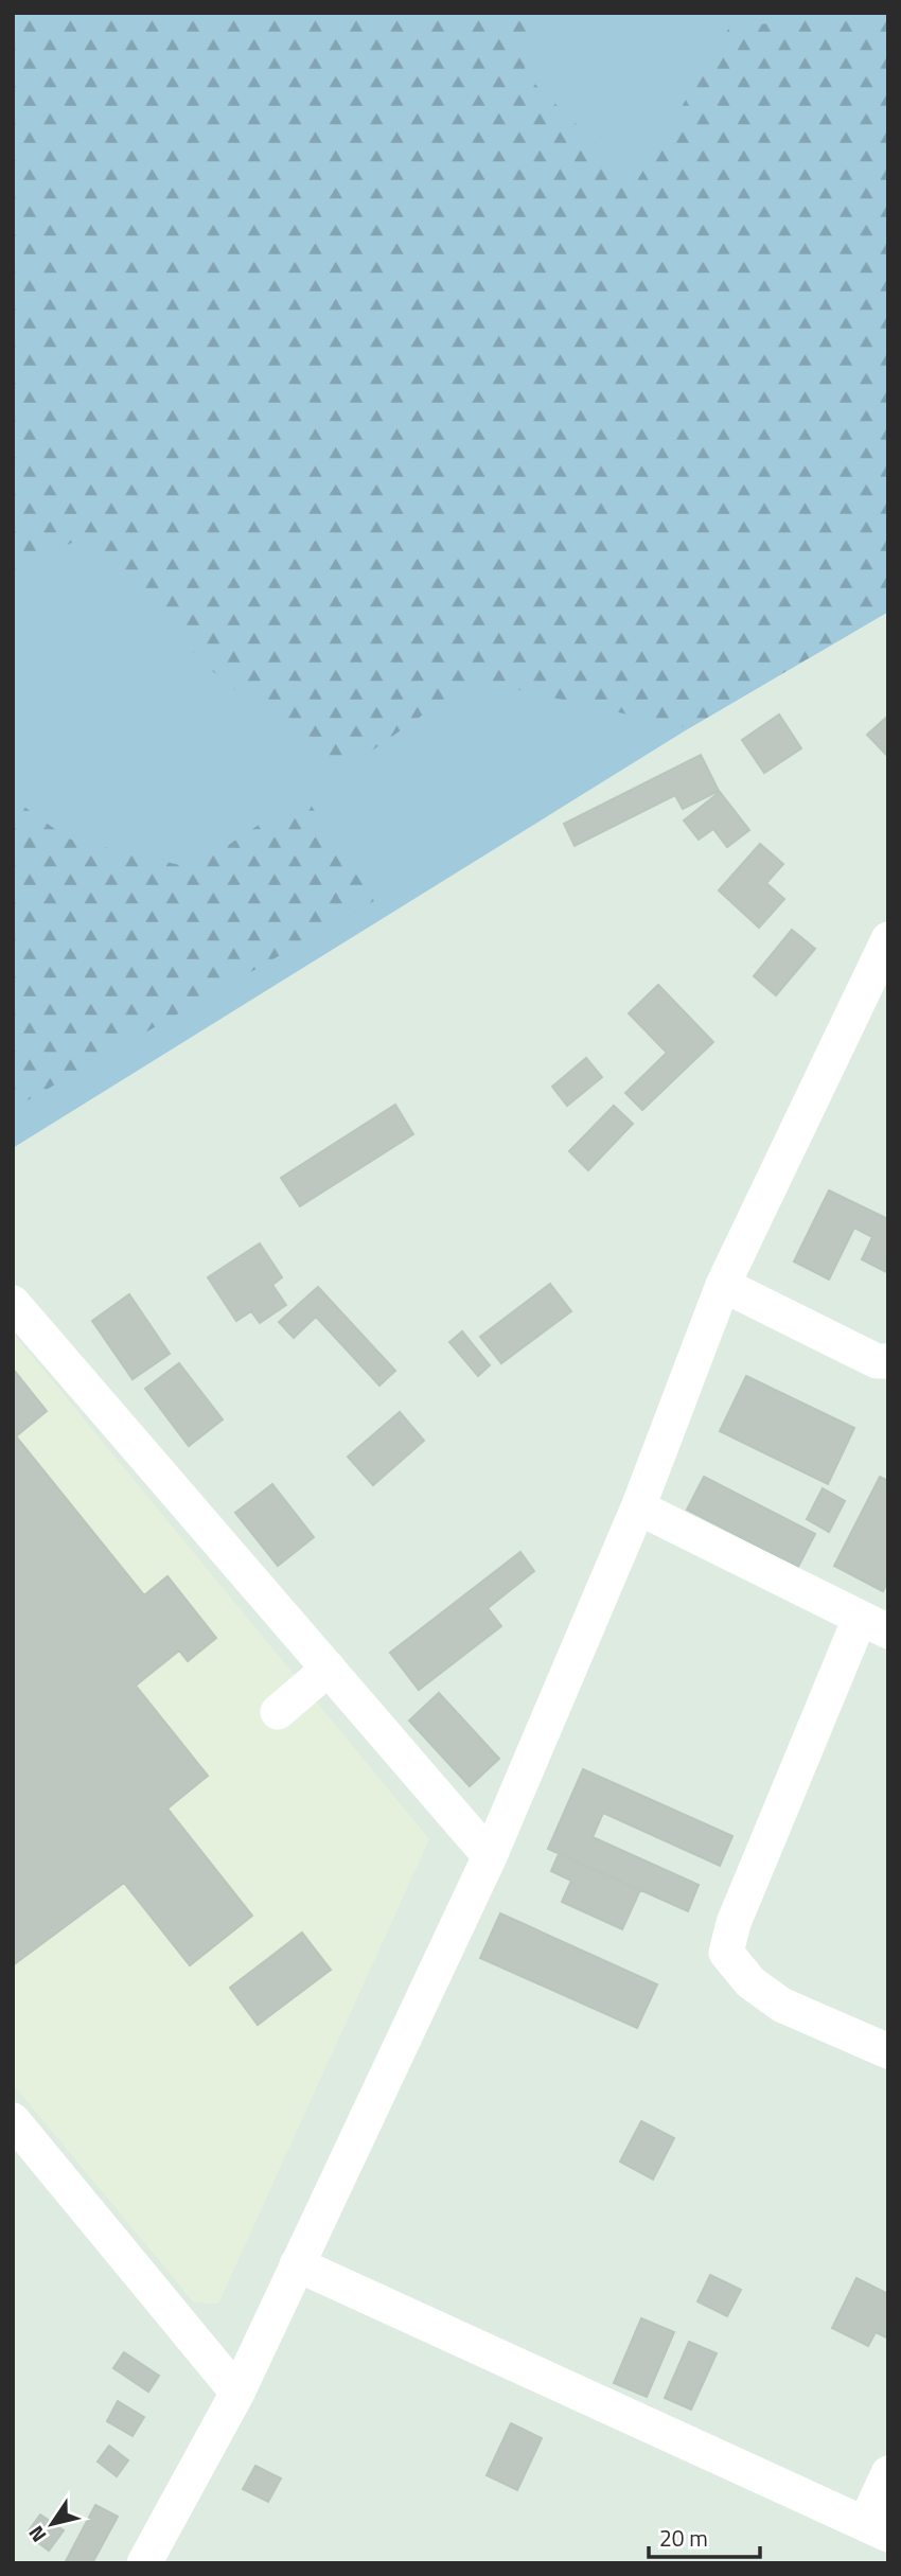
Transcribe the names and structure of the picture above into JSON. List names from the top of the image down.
{
  "scale_bar": "20 m",
  "north": "bottom left"
}
